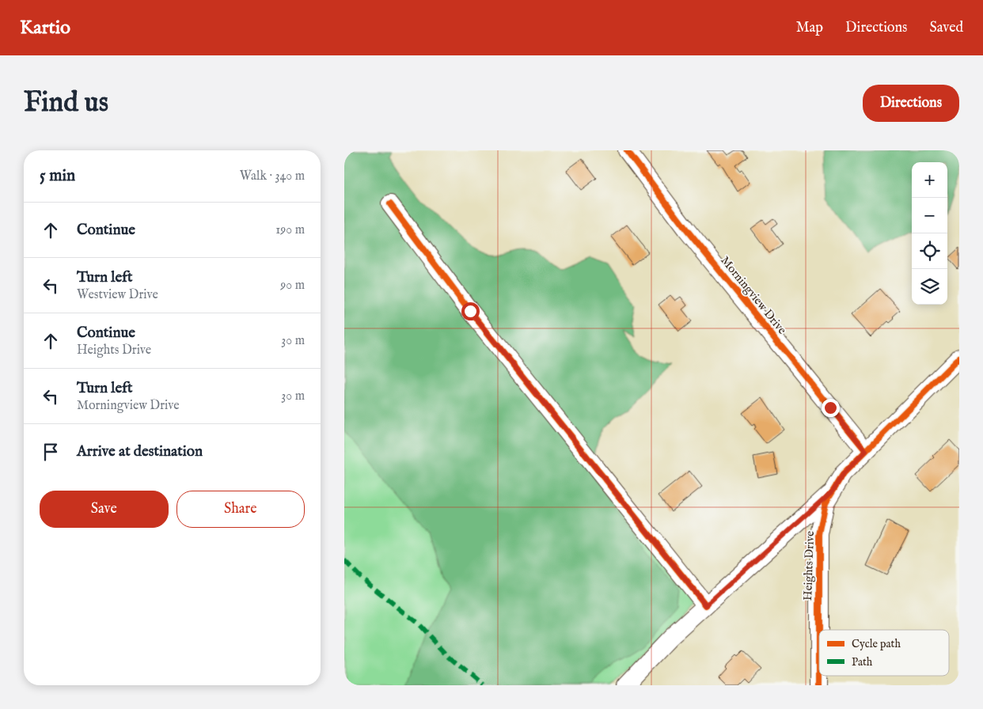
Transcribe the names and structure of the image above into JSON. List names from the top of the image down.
{
  "streets": {
    "street": ["Morningview Drive", "Heights Drive"]
  },
  "crossings": [
    ["Morningview Drive", "Heights Drive"]
  ],
  "legend": ["Cycle path", "Path"],
  "page": {
    "header": "Kartio",
    "nav": ["Map", "Directions", "Saved"],
    "buttons": [
      "Directions",
      ["Save", "Share"]
    ],
    "title": "Find us",
    "heading": ["5 min", "Walk · 340 m"],
    "map_buttons": ["+", "−"],
    "list": [
      ["Continue", "190 m"],
      ["Turn left", "Westview Drive", "90 m"],
      ["Continue", "Heights Drive", "30 m"],
      ["Turn left", "Morningview Drive", "30 m"],
      "Arrive at destination"
    ]
  }
}
